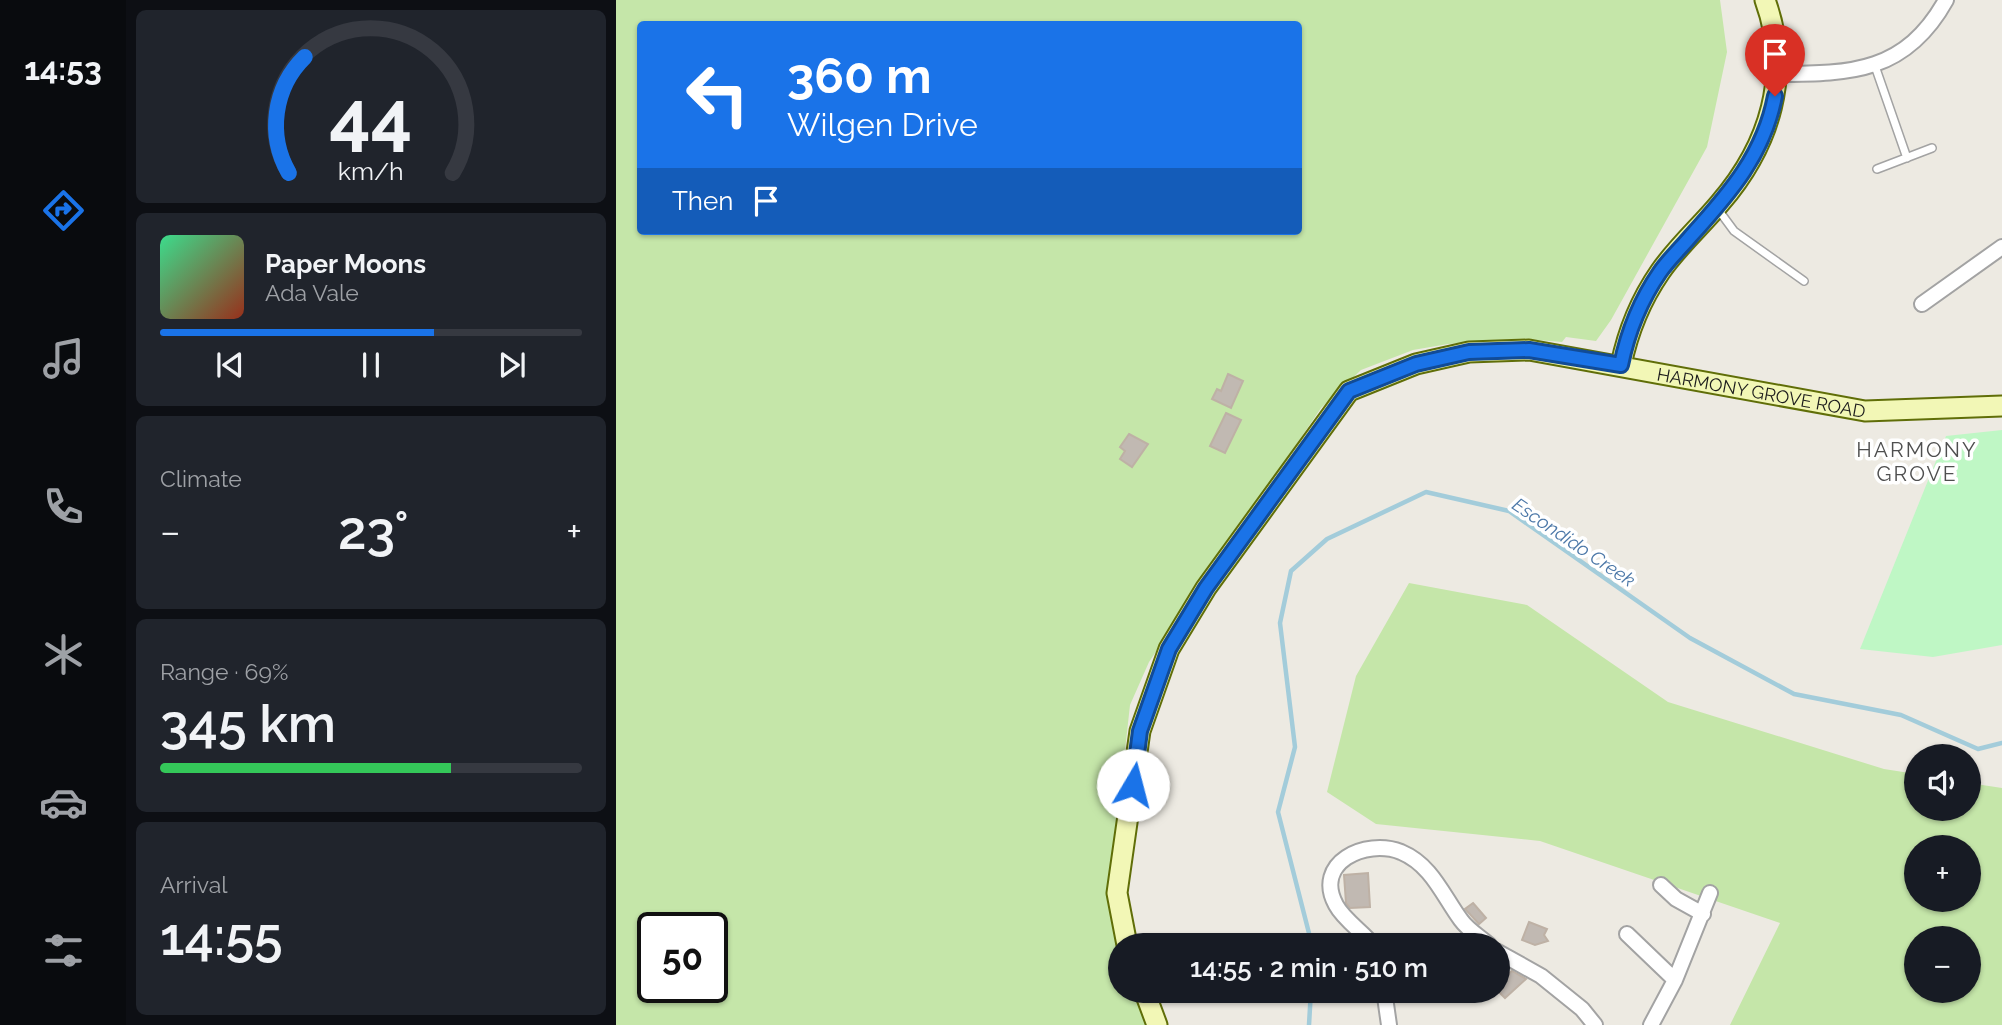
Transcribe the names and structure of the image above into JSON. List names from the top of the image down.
{
  "streets": {
    "main road": ["HARMONY GROVE ROAD"]
  },
  "districts": ["HARMONY GROVE"],
  "water": ["Escondido Creek"],
  "page": {
    "tabs": "14:53",
    "turn": ["360 m", "Wilgen Drive"],
    "then": "Then",
    "song": ["Paper Moons", "Ada Vale"],
    "tile": [
      "Climate",
      ["Range · 69%", "345 km"],
      ["Arrival", "14:55"]
    ],
    "heat": ["−", "23°", "+"],
    "map_buttons": ["+", "−"],
    "limit": "50",
    "trip": "14:55 · 2 min · 510 m",
    "gauge": ["44", "km/h"]
  }
}
